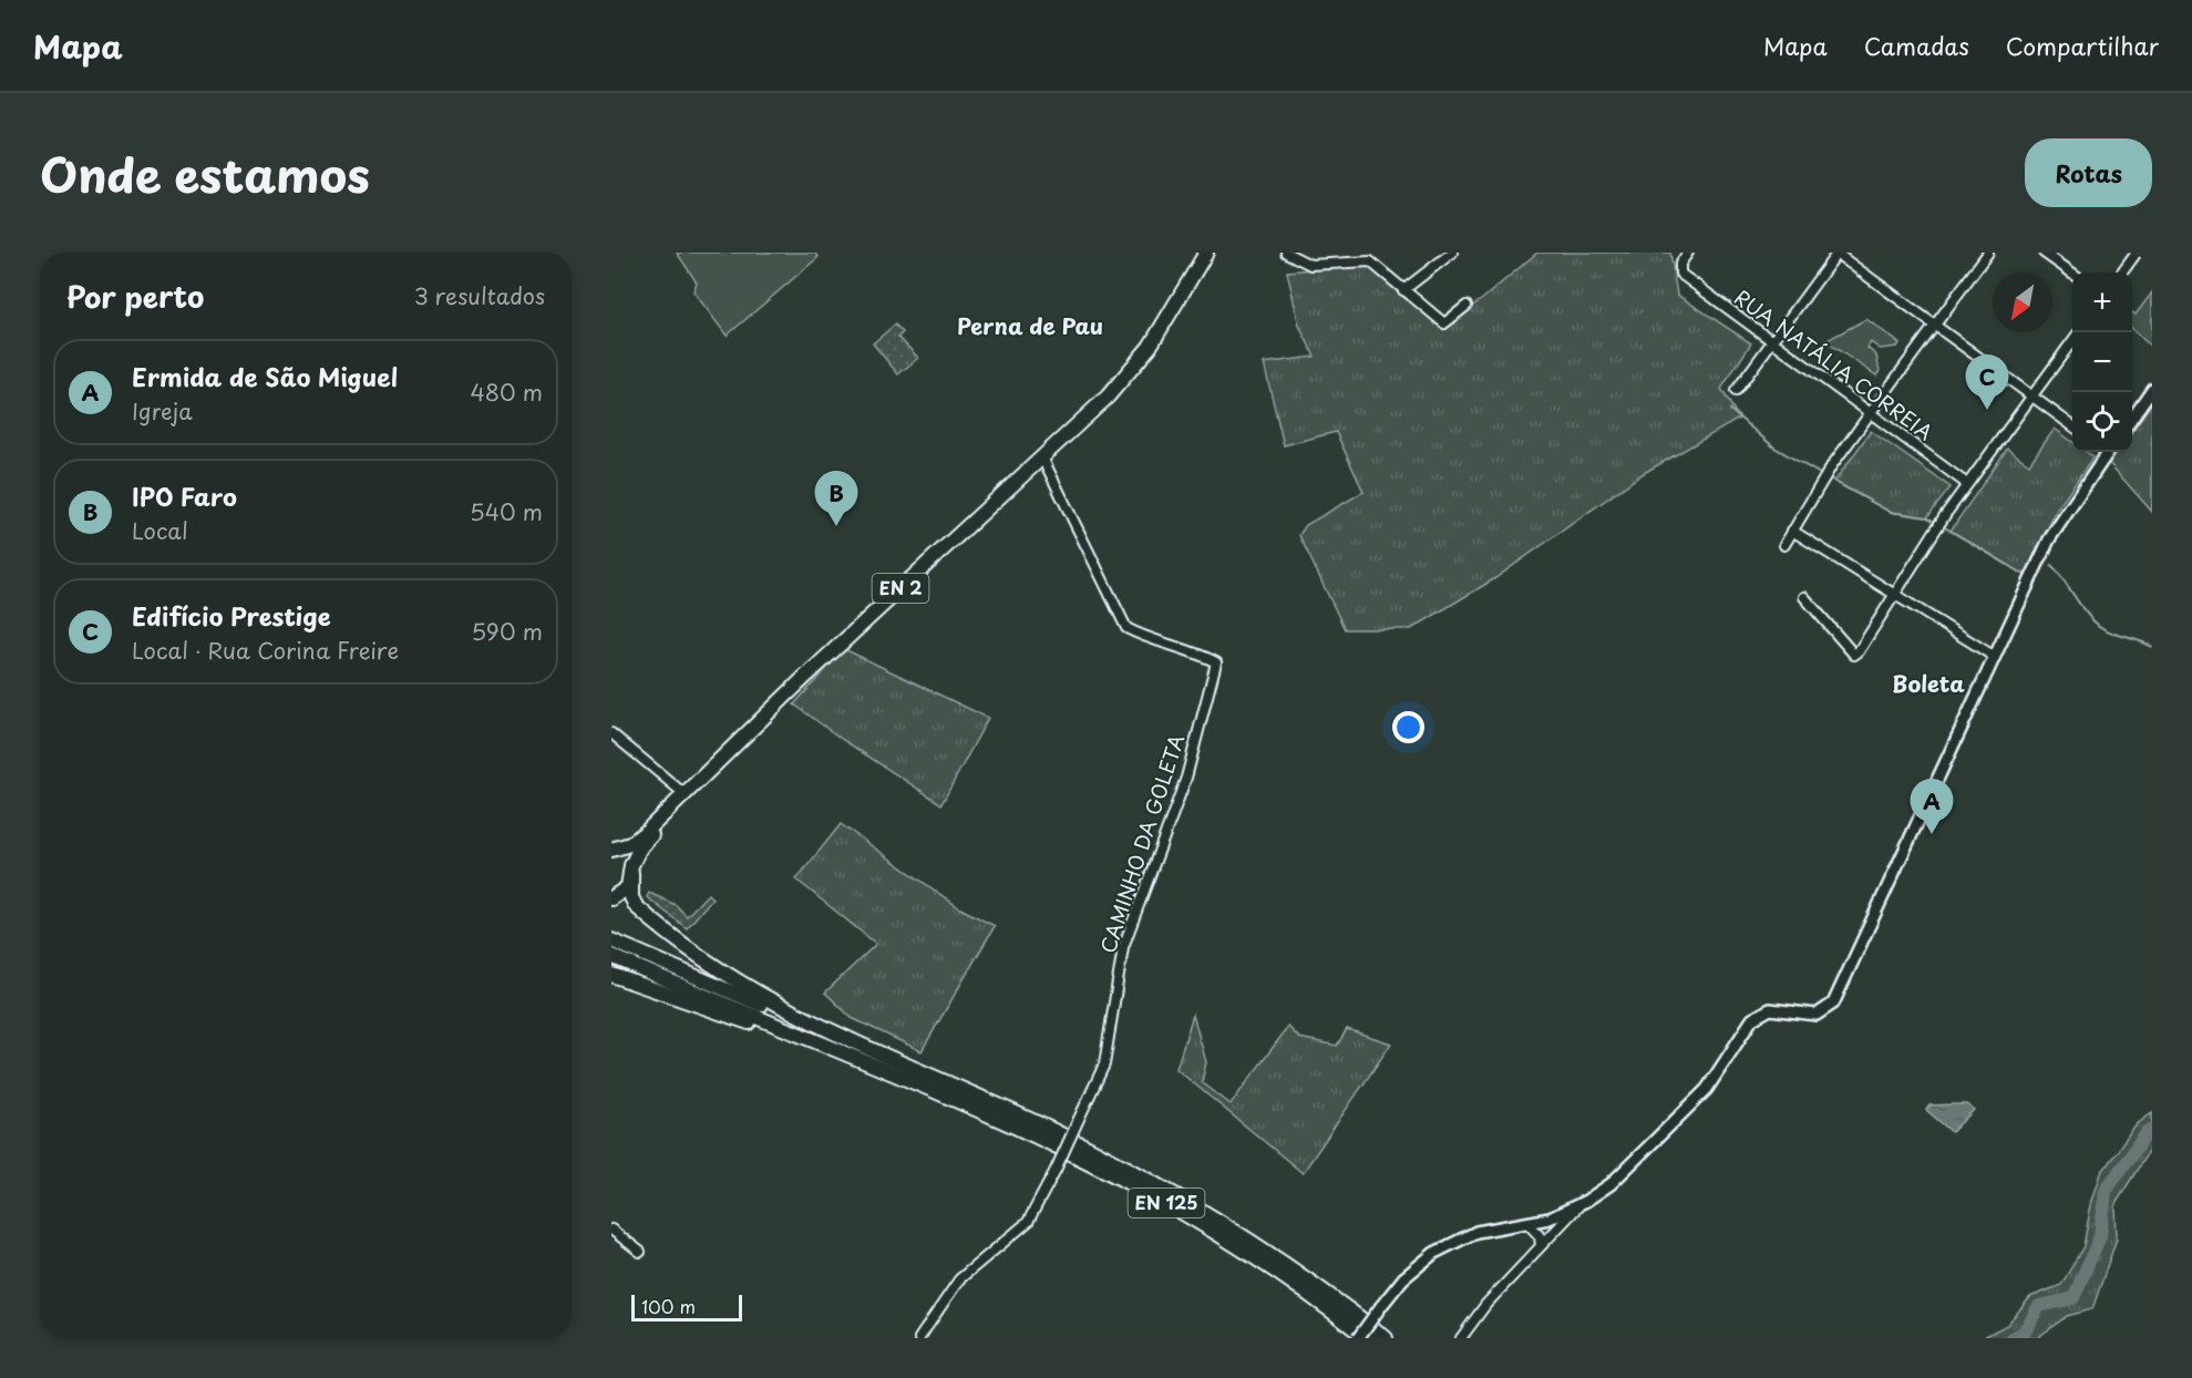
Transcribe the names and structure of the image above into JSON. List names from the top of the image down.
{
  "streets": {
    "main road": ["EN 2", "EN 125"],
    "street": ["RUA NATÁLIA CORREIA", "CAMINHO DA GOLETA"]
  },
  "crossings": [
    ["EN 2", "CAMINHO DA GOLETA"]
  ],
  "districts": ["Perna de Pau", "Boleta"],
  "scale_bar": "100 m",
  "north": "bottom left",
  "page": {
    "header": "Mapa",
    "nav": ["Mapa", "Camadas", "Compartilhar"],
    "title": "Onde estamos",
    "buttons": "Rotas",
    "heading": ["Por perto", "3 resultados"],
    "map_buttons": ["+", "−"],
    "list": [
      {
        "mark": "A",
        "name": "Ermida de São Miguel",
        "note": "Igreja",
        "value": "480 m"
      },
      {
        "mark": "B",
        "name": "IPO Faro",
        "note": "Local",
        "value": "540 m"
      },
      {
        "mark": "C",
        "name": "Edifício Prestige",
        "note": "Local · Rua Corina Freire",
        "value": "590 m"
      }
    ],
    "pins": ["C", "B", "A"],
    "scale": "100 m"
  }
}
